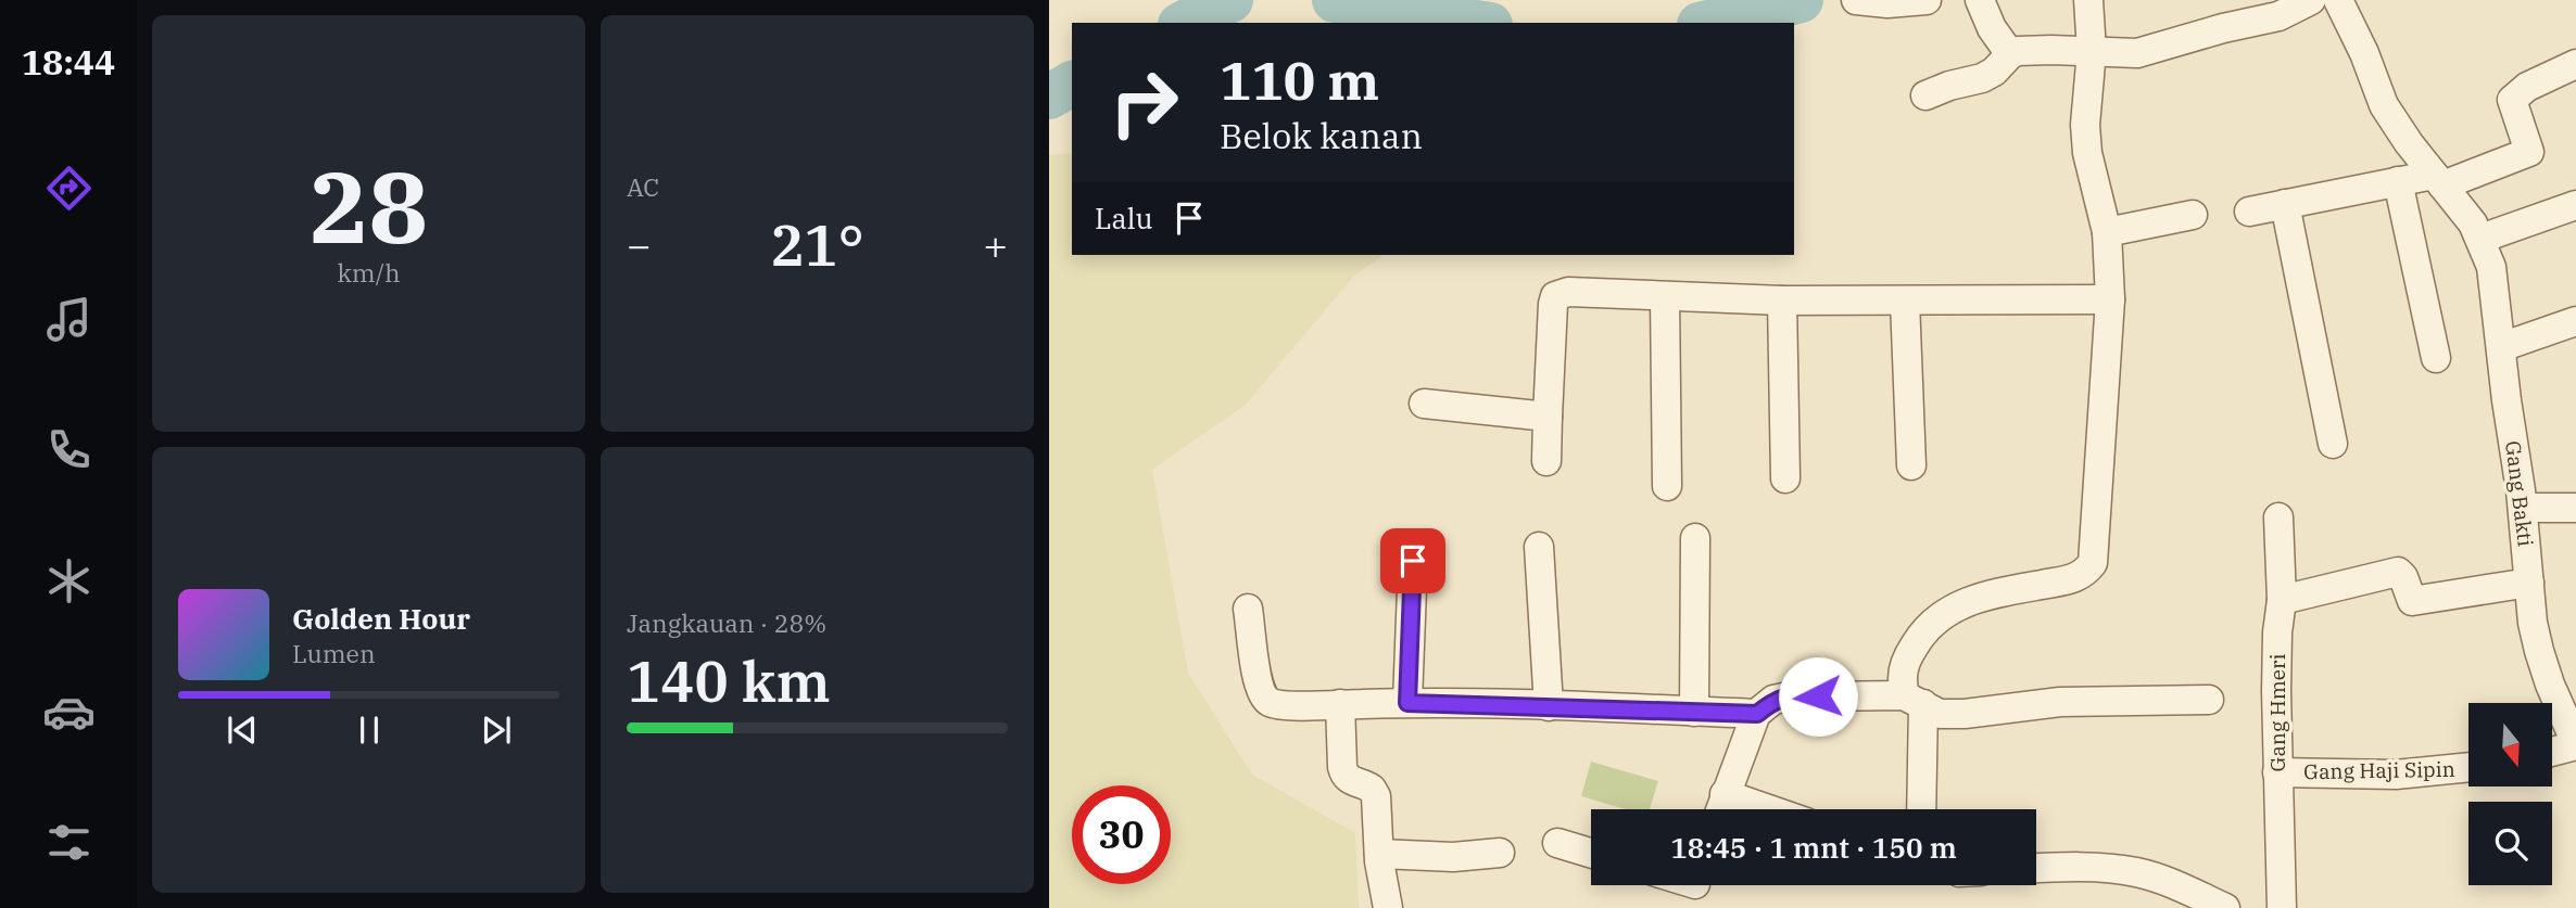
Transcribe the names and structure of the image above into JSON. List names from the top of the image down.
{
  "streets": {
    "street": ["Gang Bakti", "Gang Hmeri", "Gang Haji Sipin"]
  },
  "crossings": [
    ["Gang Hmeri", "Gang Haji Sipin"]
  ],
  "north": "bottom",
  "page": {
    "tabs": "18:44",
    "tile": [
      ["28", "km/h"],
      "AC",
      ["Jangkauan · 28%", "140 km"]
    ],
    "turn": ["110 m", "Belok kanan"],
    "then": "Lalu",
    "heat": ["−", "21°", "+"],
    "song": ["Golden Hour", "Lumen"],
    "limit": "30",
    "trip": "18:45 · 1 mnt · 150 m"
  }
}
